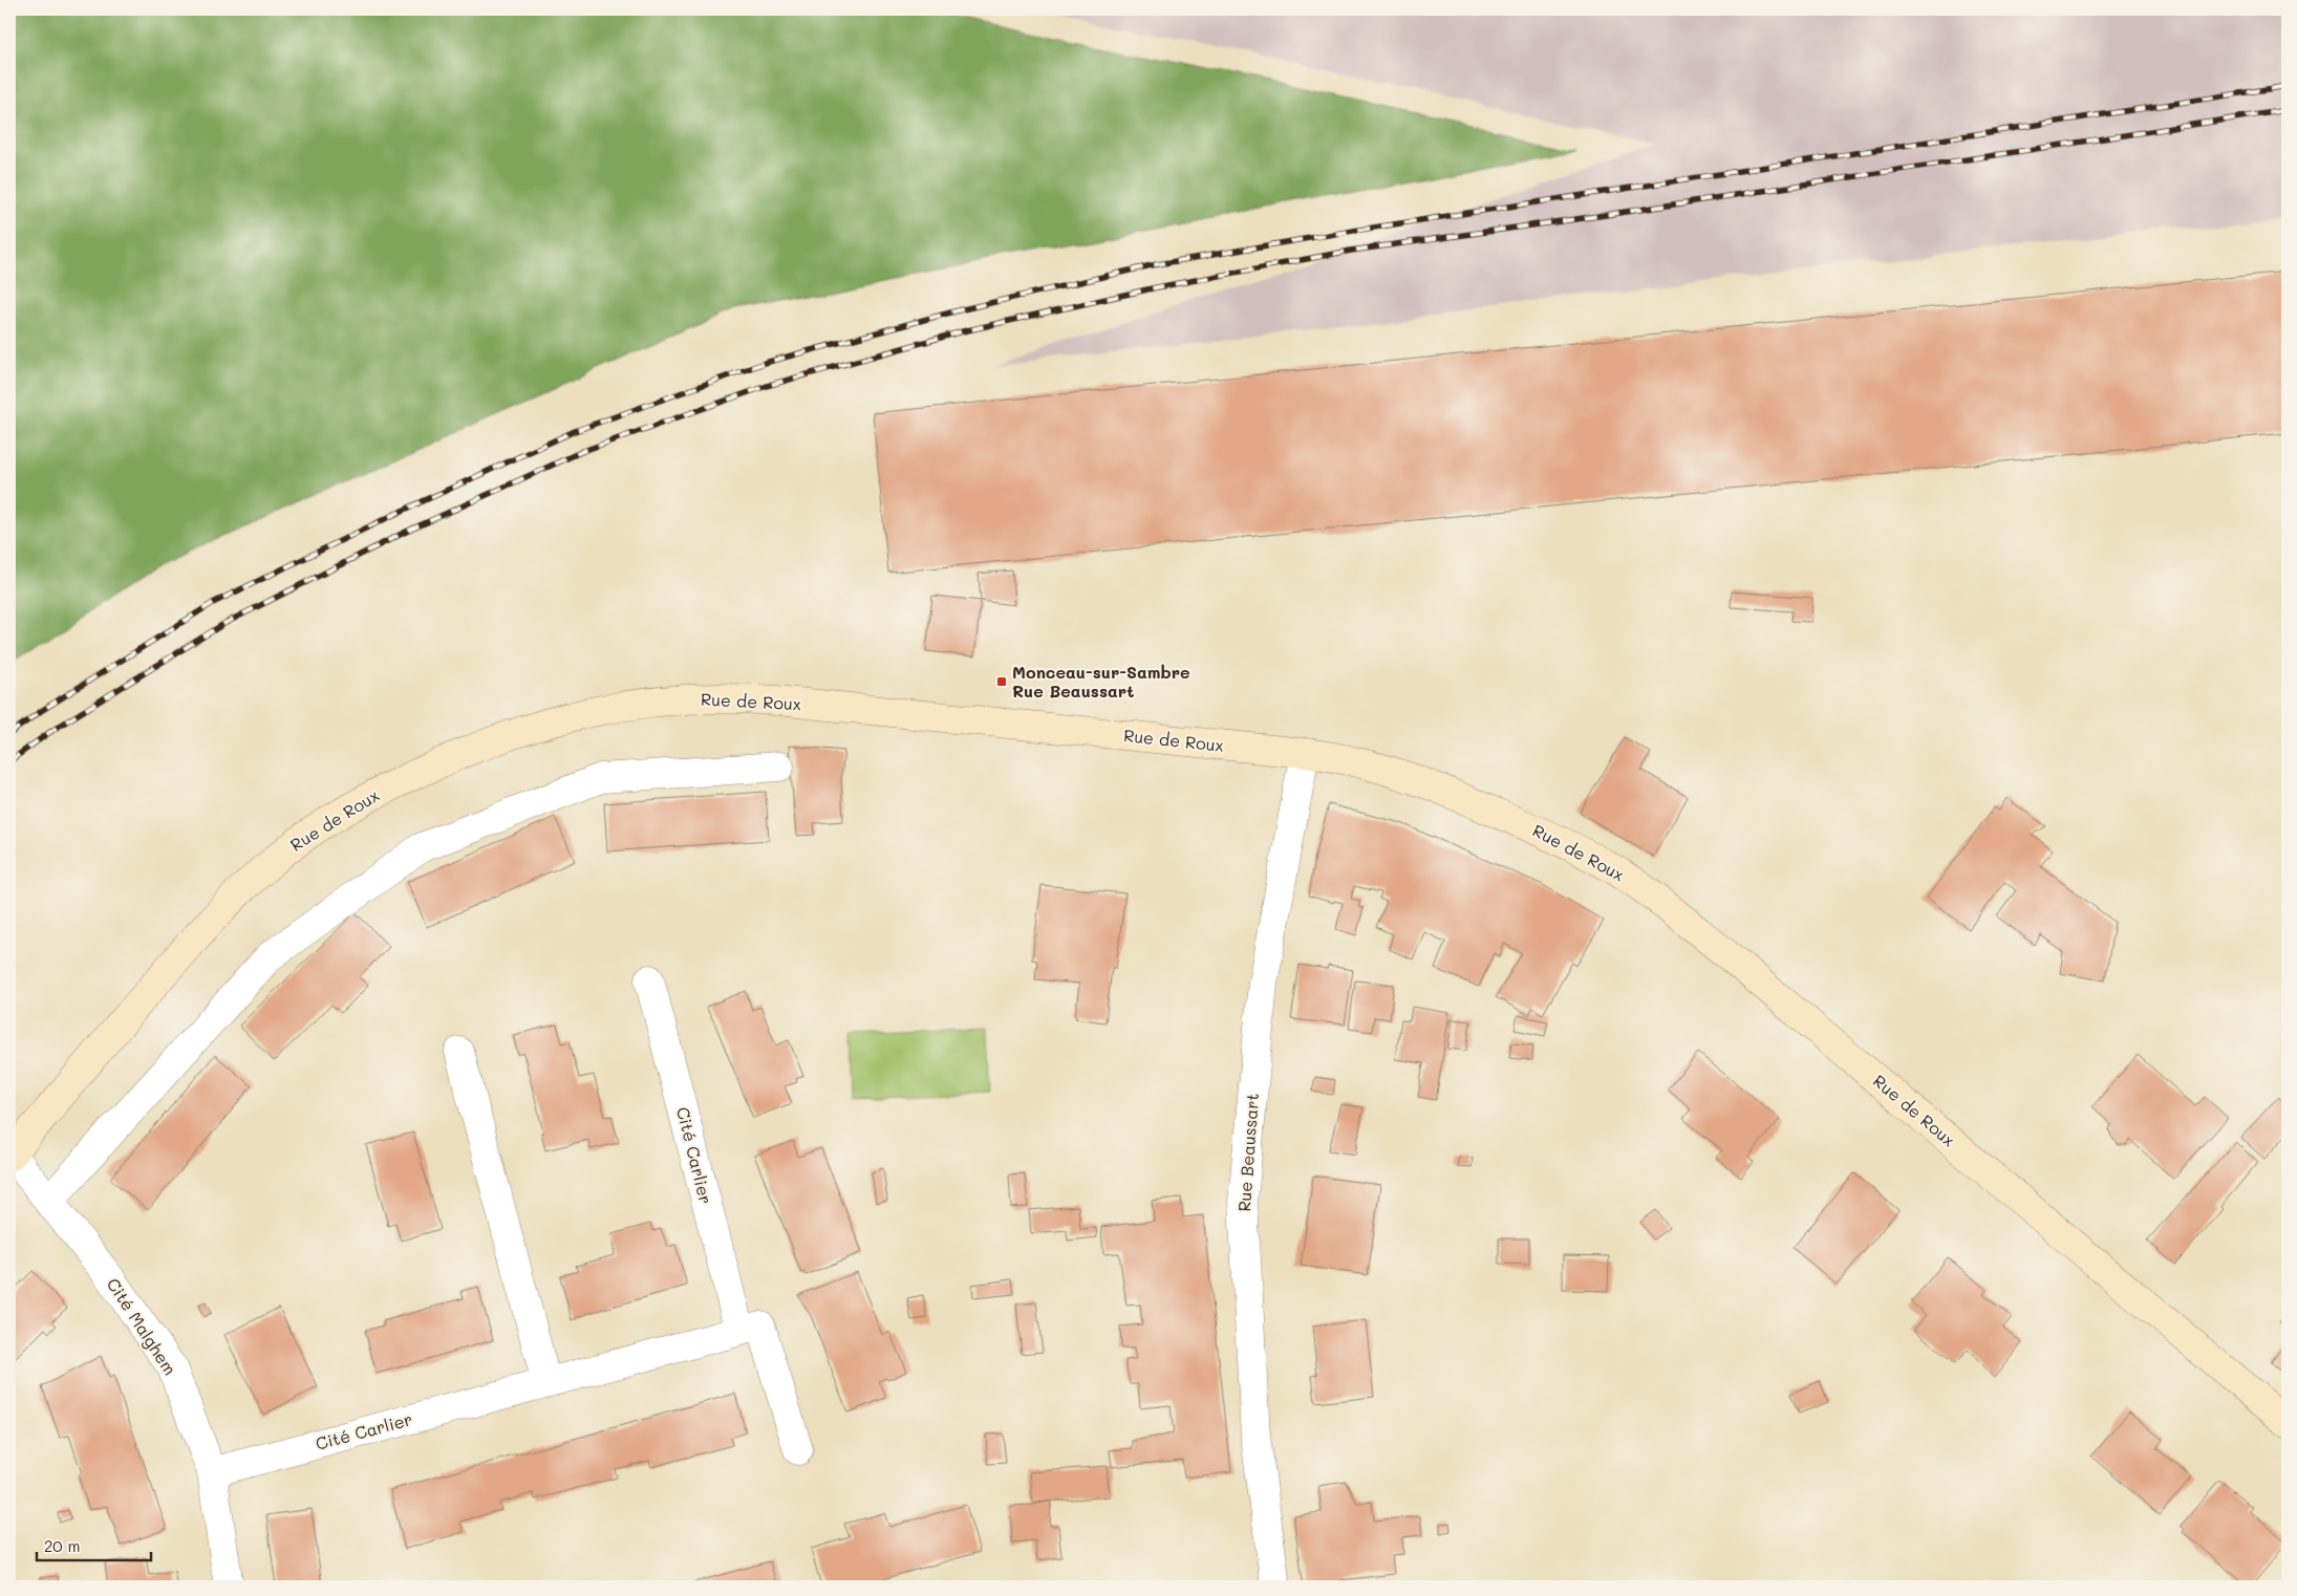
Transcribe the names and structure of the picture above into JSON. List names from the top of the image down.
{
  "streets": {
    "main road": ["Rue de Roux"],
    "street": ["Rue Beaussart", "Cité Carlier", "Cité Malghem"]
  },
  "crossings": [
    ["Rue de Roux", "Rue Beaussart"],
    ["Rue de Roux", "Cité Malghem"],
    ["Cité Carlier", "Cité Malghem"]
  ],
  "places": {
    "transit": ["Monceau-sur-Sambre Rue Beaussart"]
  },
  "scale_bar": "20 m"
}
